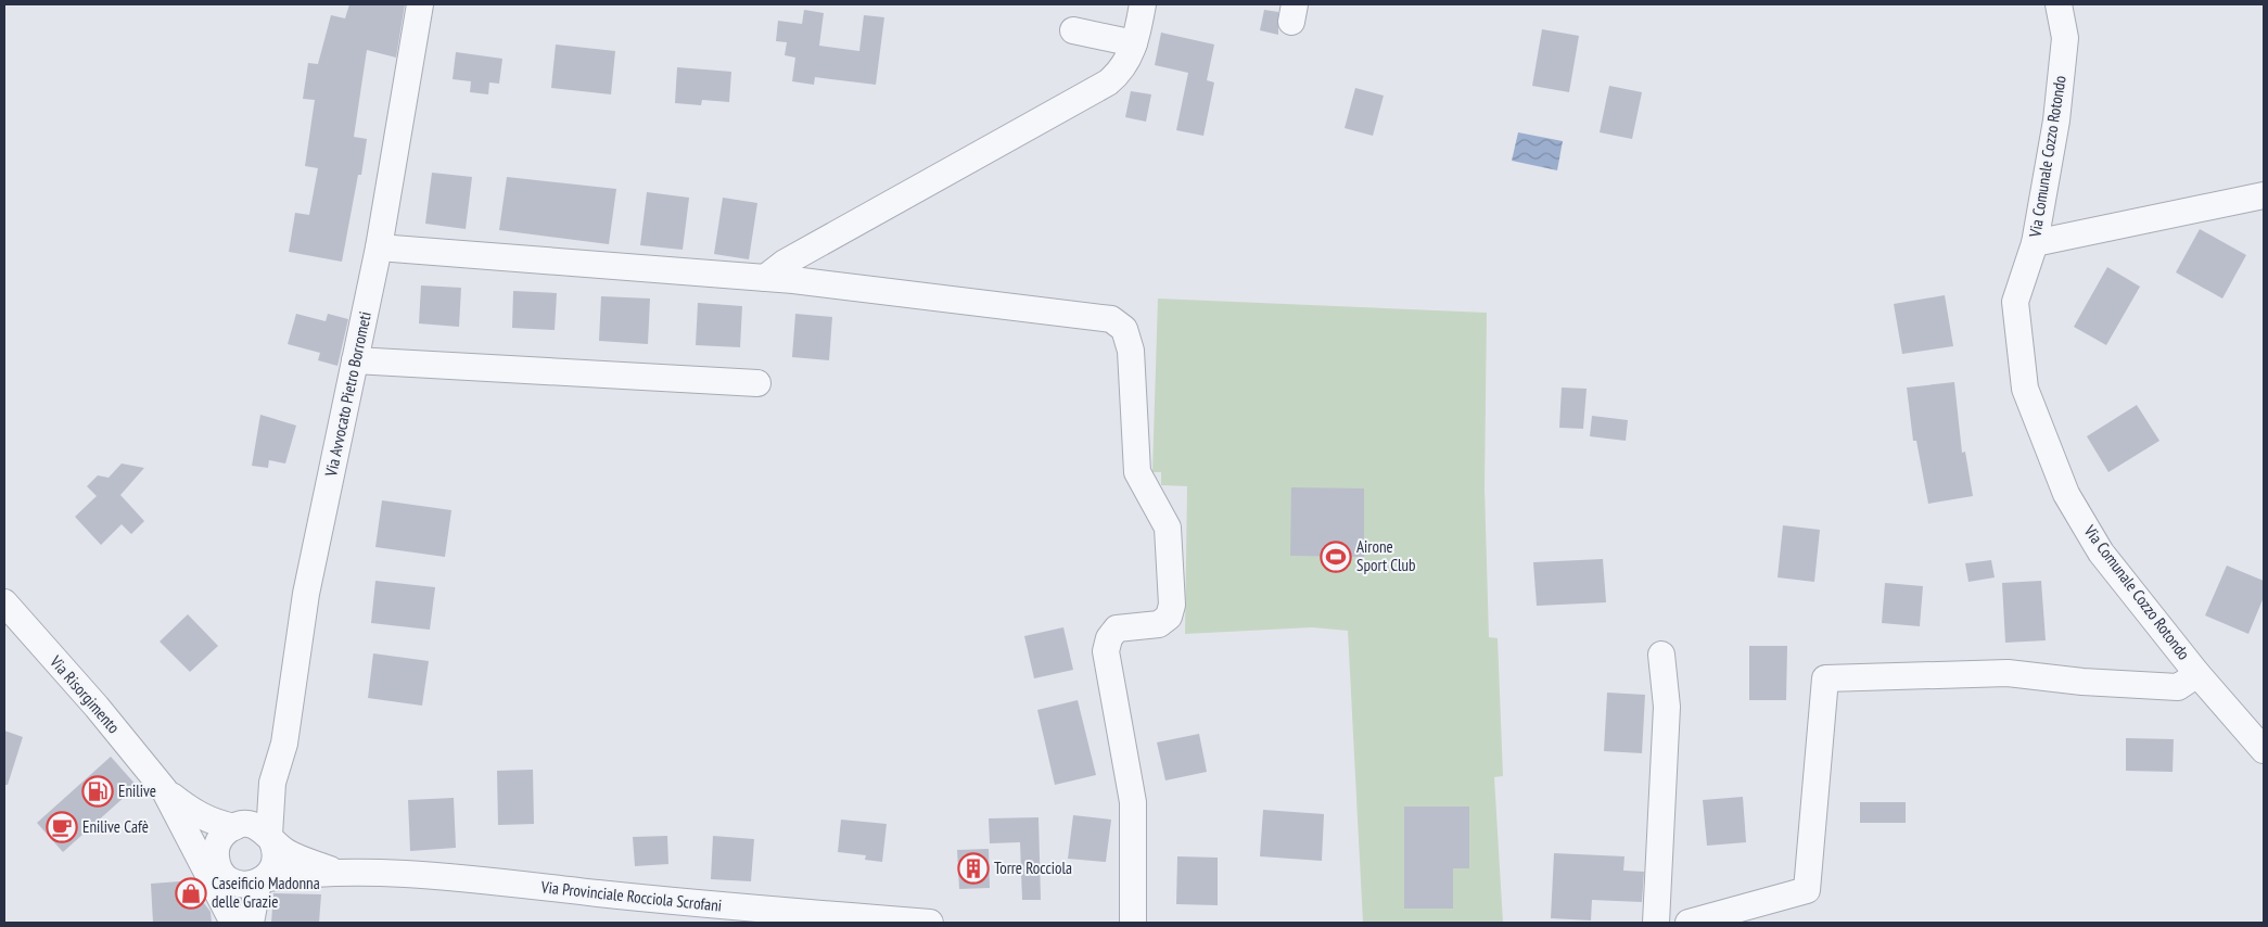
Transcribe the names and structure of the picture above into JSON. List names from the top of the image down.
{
  "streets": {
    "street": [
      "Via Comunale Cozzo Rotondo",
      "Via Avvocato Pietro Borrometi",
      "Via Risorgimento",
      "Via Provinciale Rocciola Scrofani"
    ]
  },
  "places": {
    "sports": ["Airone Sport Club"],
    "fuel station": ["Enilive"],
    "cafe": ["Enilive Cafè"],
    "building": ["Torre Rocciola"],
    "shop": ["Caseificio Madonna delle Grazie"]
  }
}
